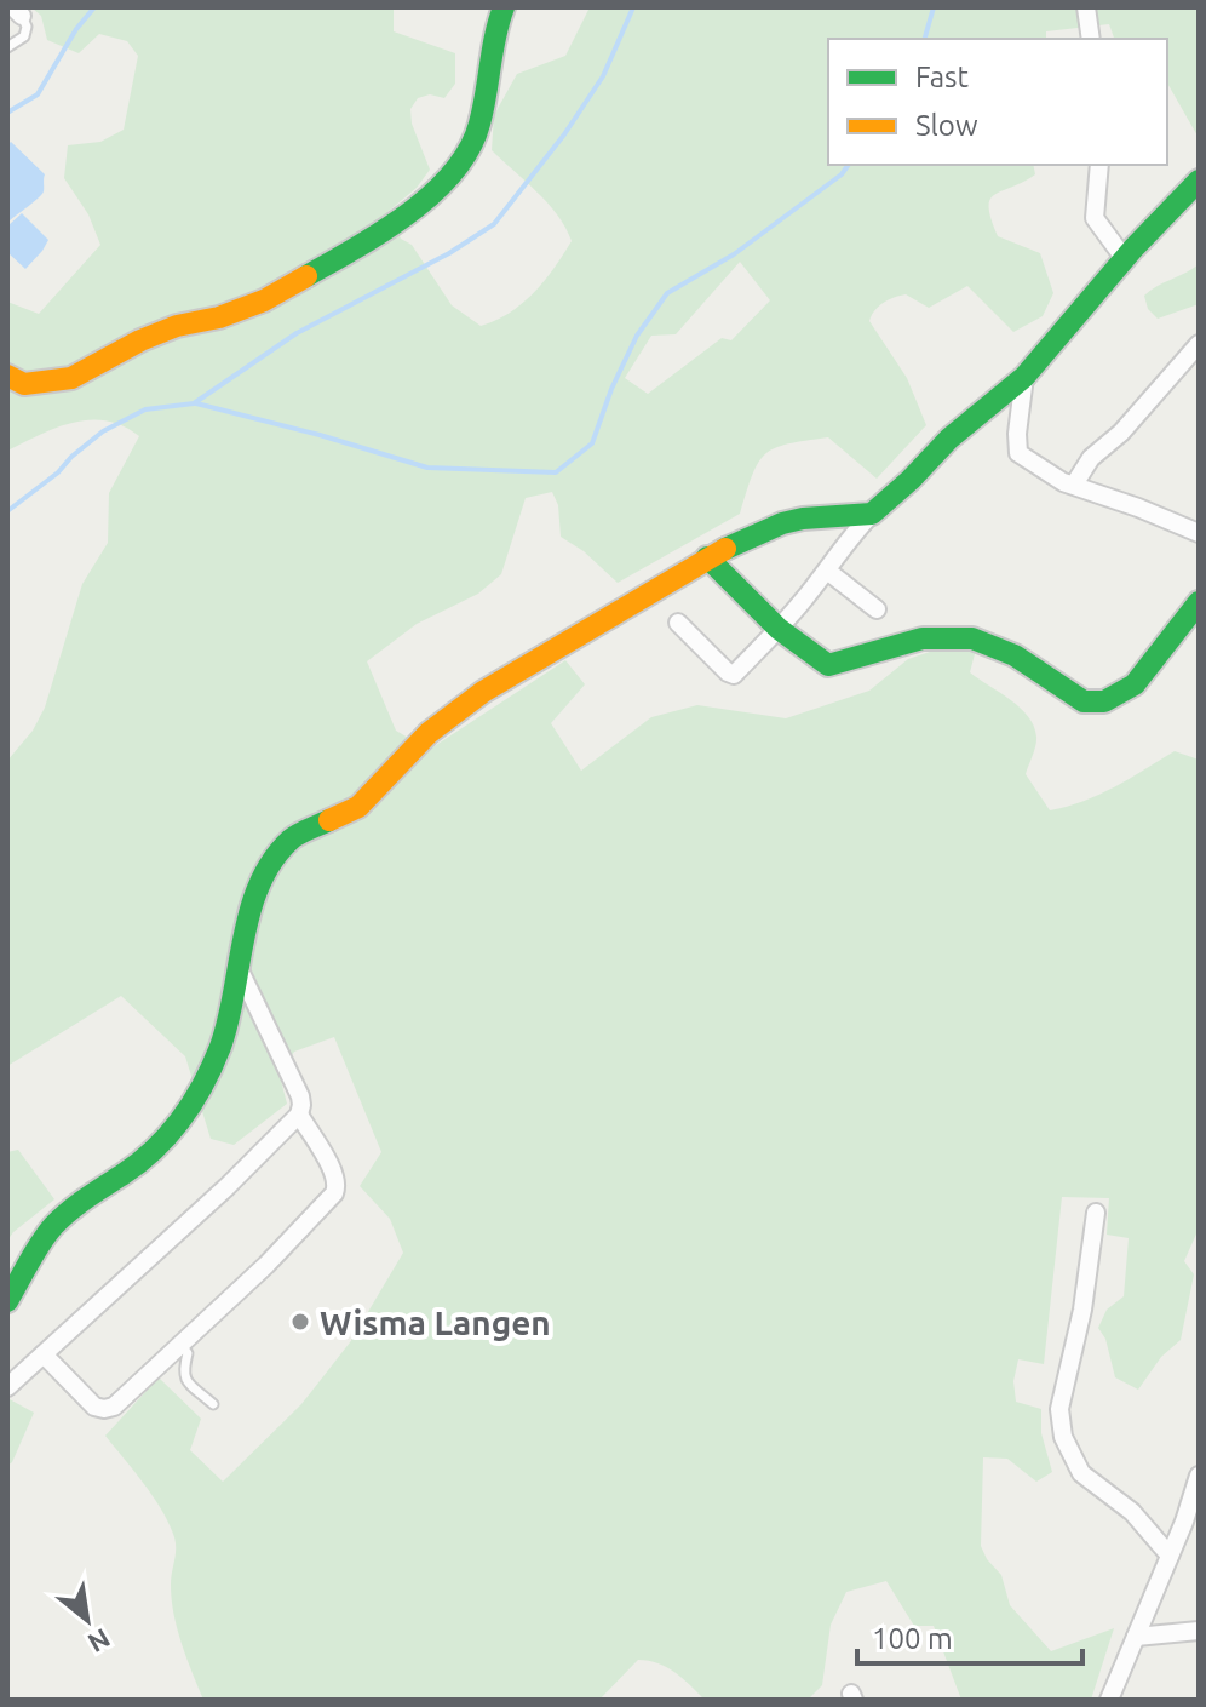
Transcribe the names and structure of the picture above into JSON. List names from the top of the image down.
{
  "places": ["Wisma Langen"],
  "legend": ["Fast", "Slow"],
  "scale_bar": "100 m",
  "north": "bottom right"
}
